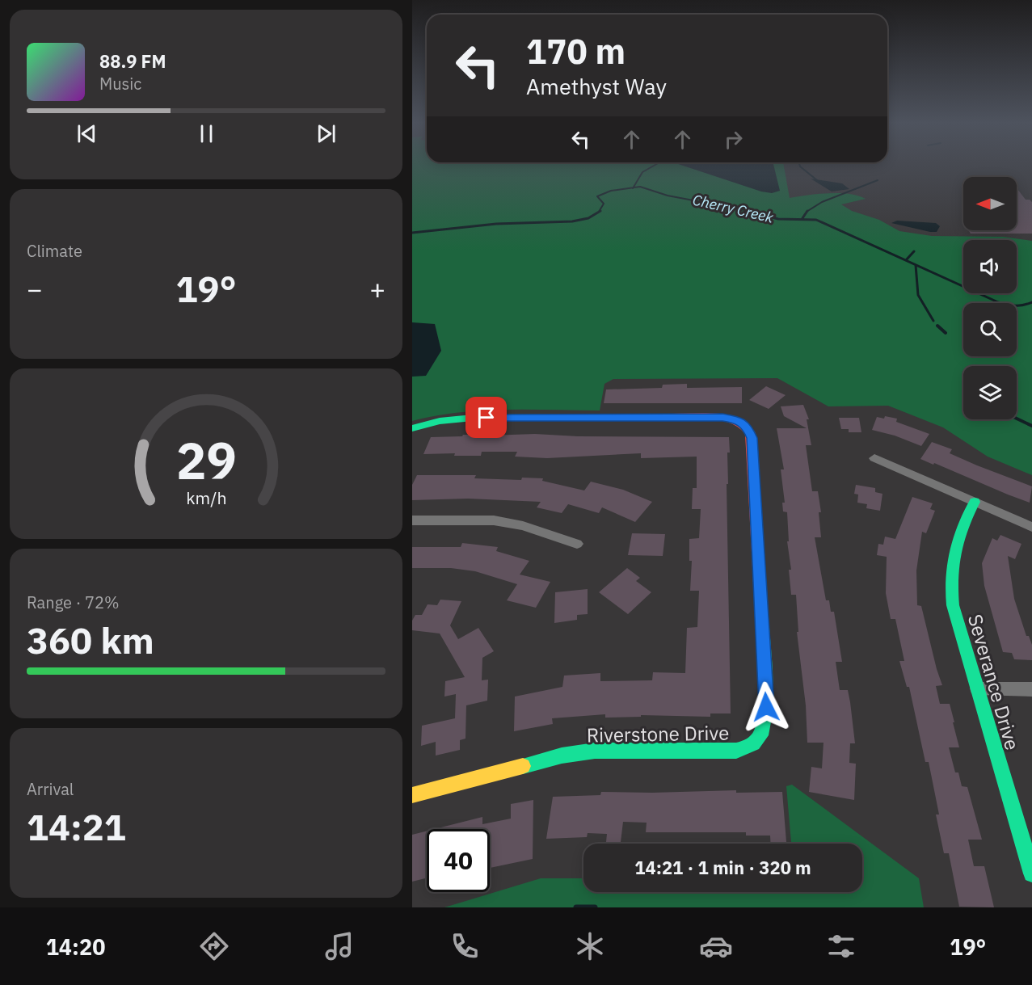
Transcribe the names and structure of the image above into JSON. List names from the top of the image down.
{
  "streets": {
    "street": ["Severance Drive", "Riverstone Drive"]
  },
  "water": ["Cherry Creek"],
  "north": "left",
  "page": {
    "turn": ["170 m", "Amethyst Way"],
    "song": ["88.9 FM", "Music"],
    "tile": [
      "Climate",
      ["Range · 72%", "360 km"],
      ["Arrival", "14:21"]
    ],
    "heat": ["−", "19°", "+"],
    "limit": "40",
    "trip": "14:21 · 1 min · 320 m",
    "tabs": ["14:20", "19°"],
    "gauge": ["29", "km/h"]
  }
}
